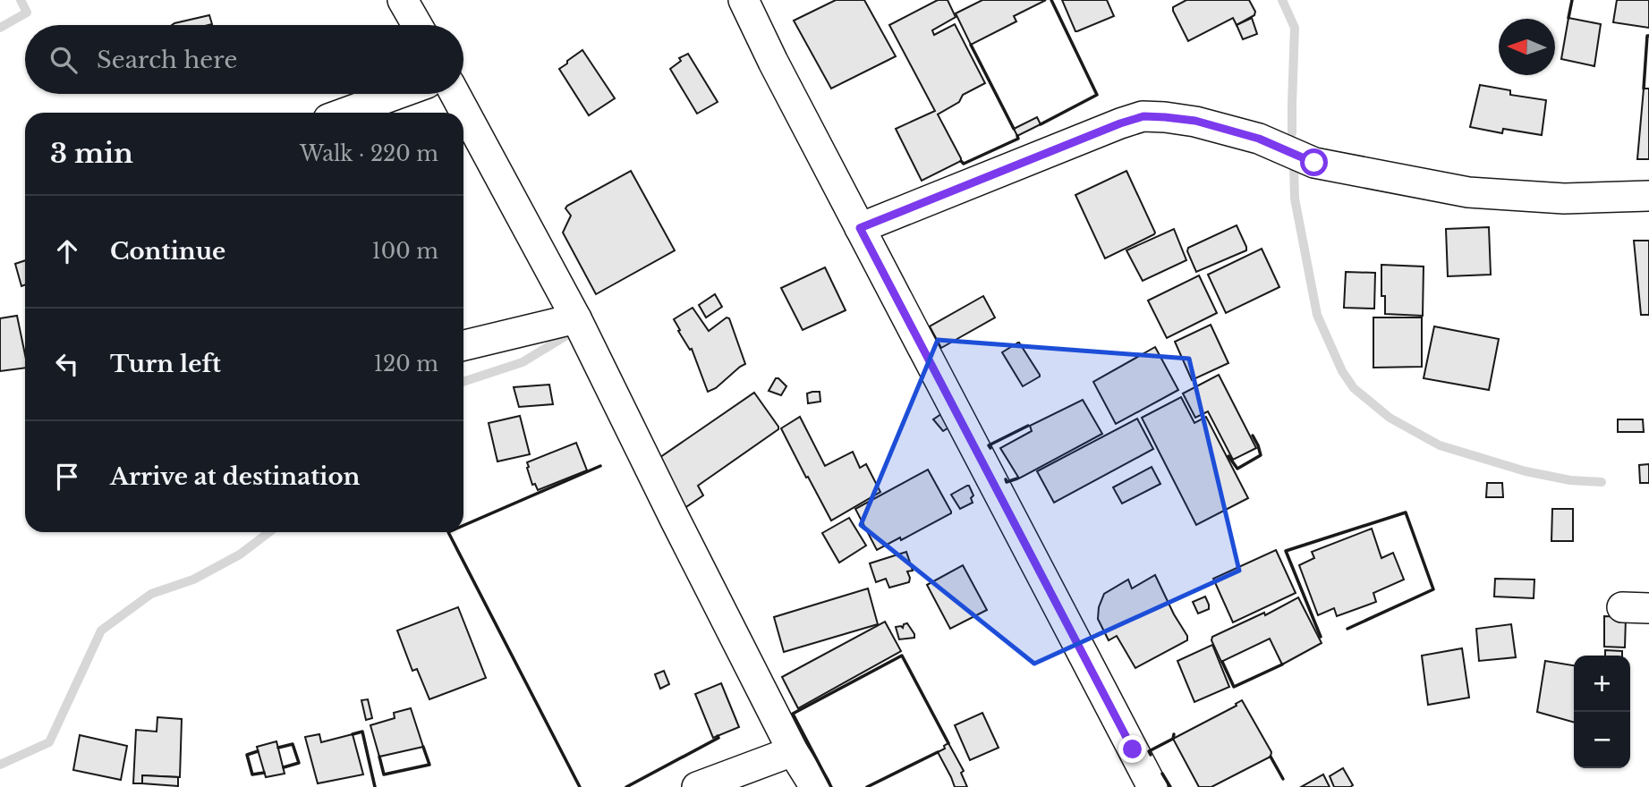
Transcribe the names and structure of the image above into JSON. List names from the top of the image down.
{
  "north": "left",
  "page": {
    "search": "Search here",
    "heading": ["3 min", "Walk · 220 m"],
    "list": [
      ["Continue", "100 m"],
      ["Turn left", "120 m"],
      "Arrive at destination"
    ],
    "map_buttons": ["+", "−"]
  }
}
